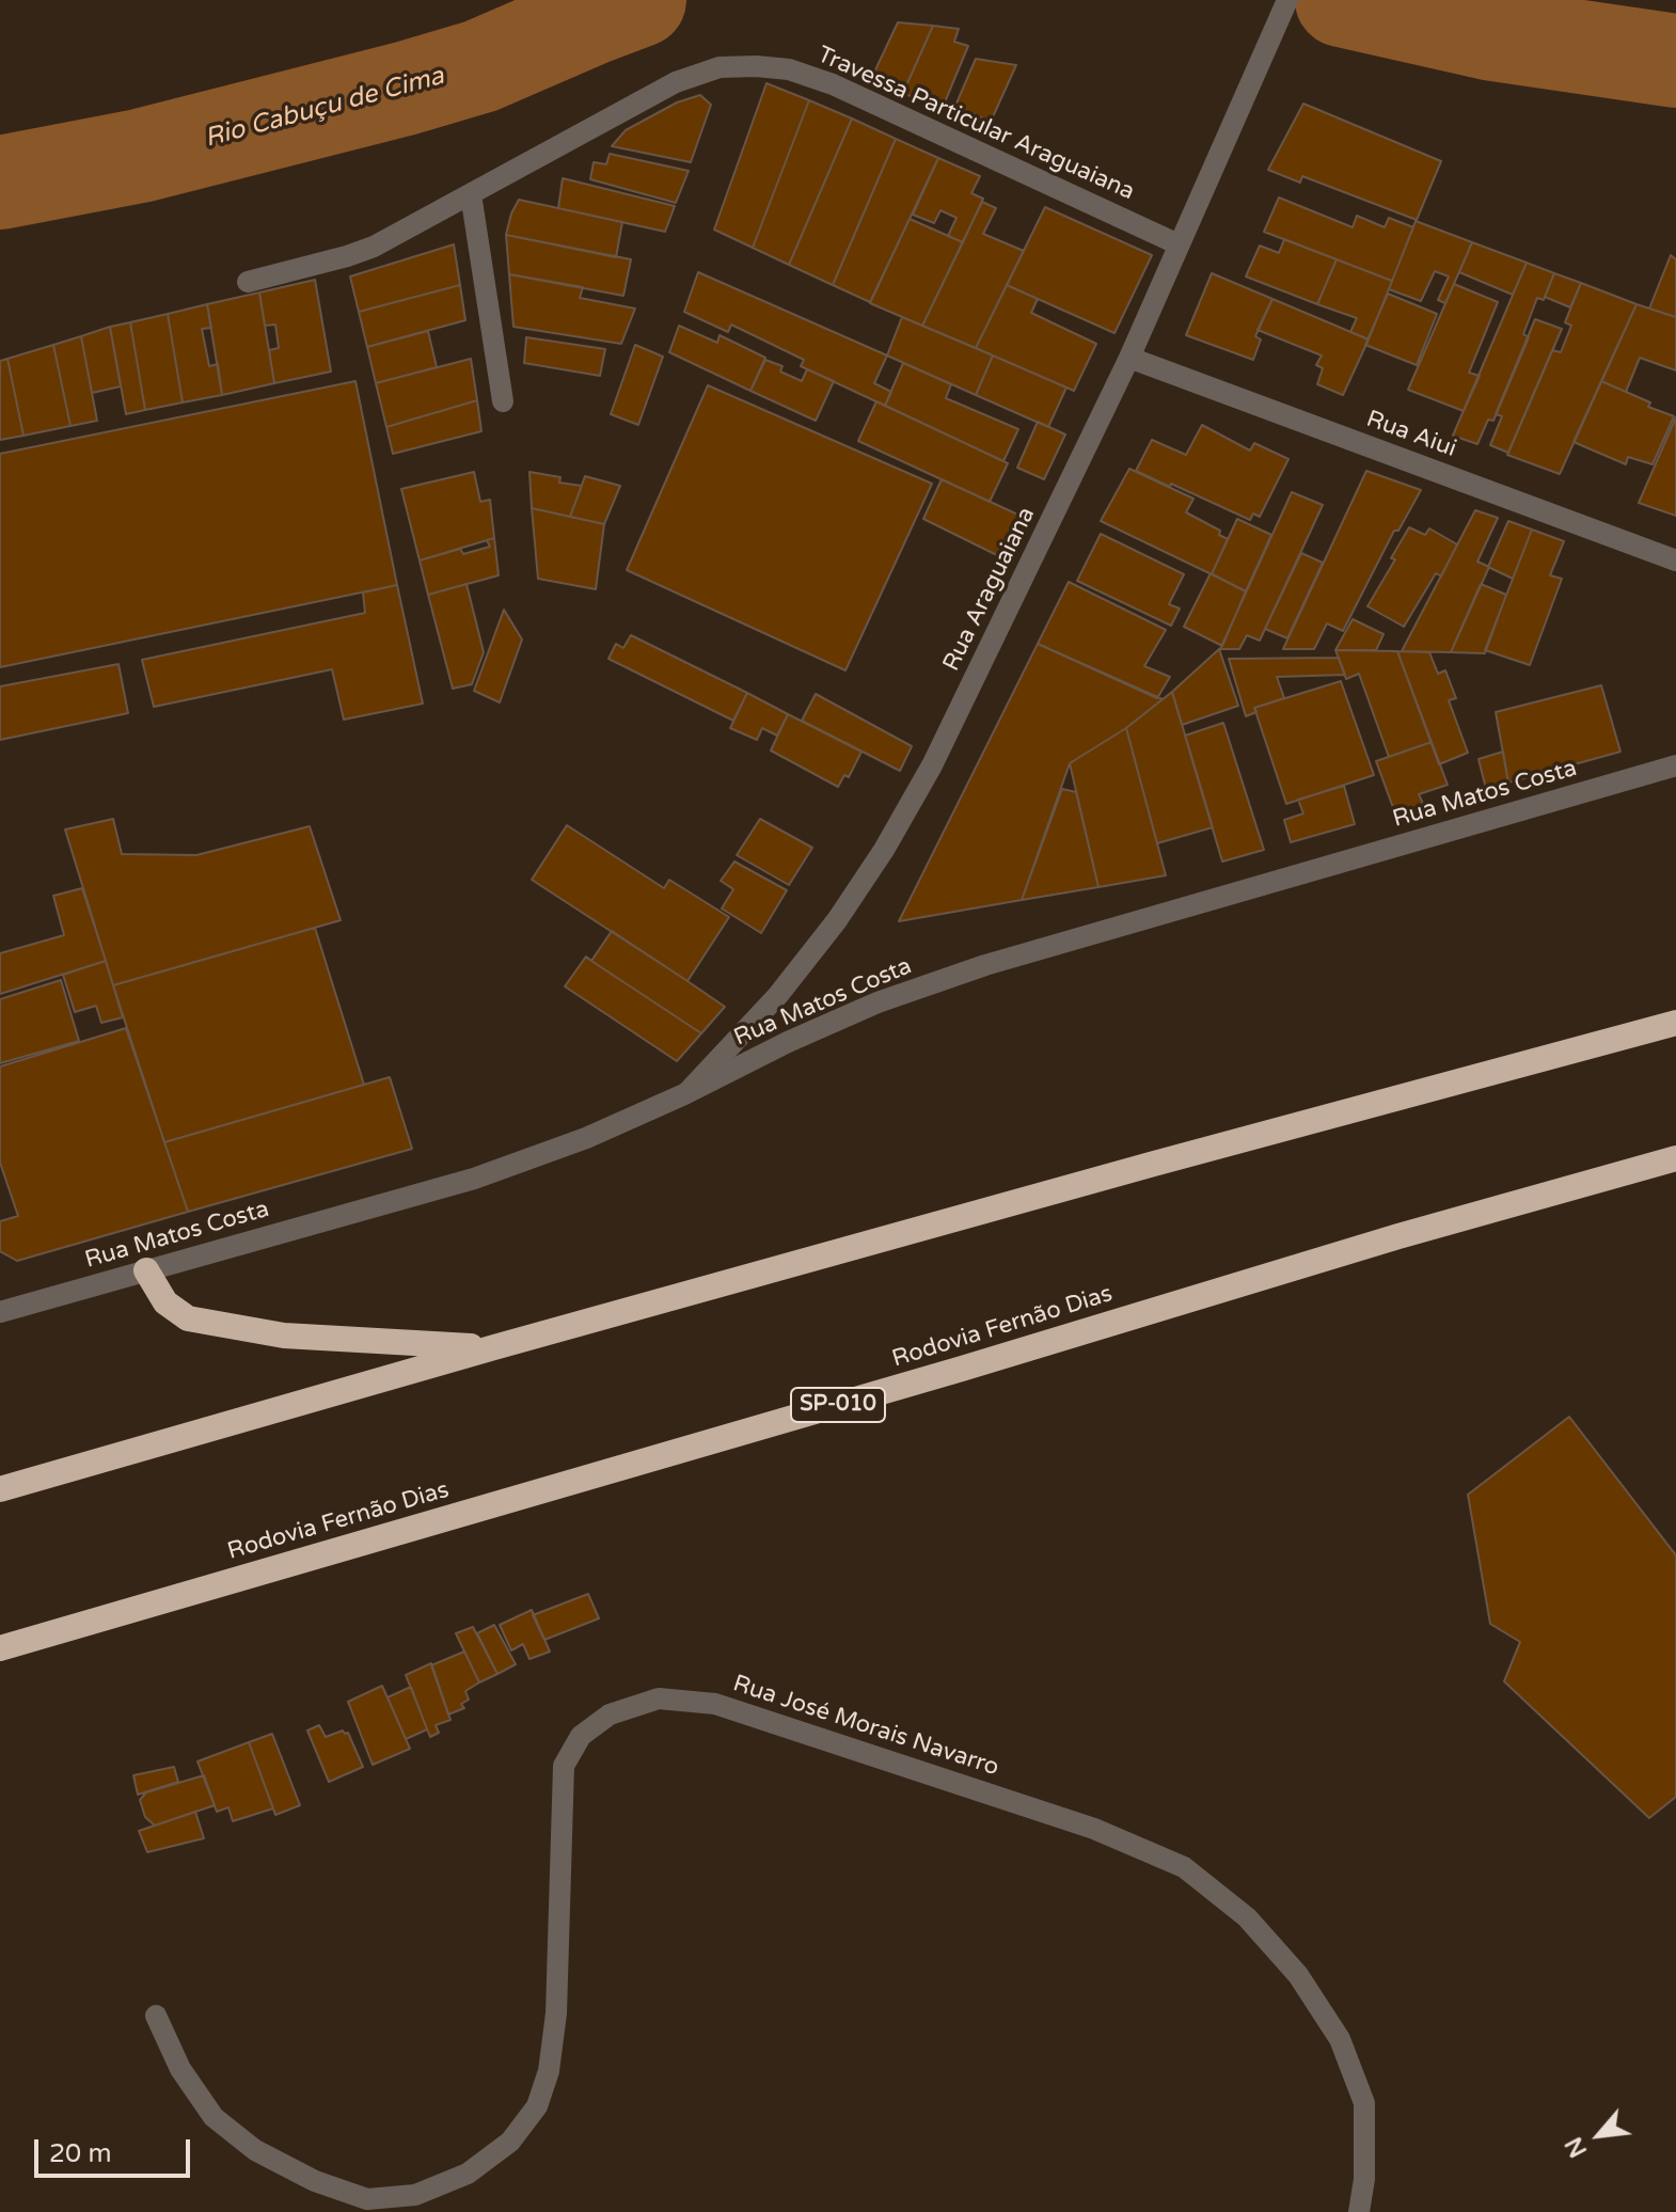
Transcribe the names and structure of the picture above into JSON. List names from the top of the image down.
{
  "streets": {
    "highway": ["Rodovia Fernão Dias", "SP-010"],
    "street": [
      "Travessa Particular Araguaiana",
      "Rua Aiui",
      "Rua Araguaiana",
      "Rua Matos Costa",
      "Rua José Morais Navarro"
    ]
  },
  "crossings": [
    ["Travessa Particular Araguaiana", "Rua Araguaiana"],
    ["Rua Aiui", "Rua Araguaiana"],
    ["Rua Araguaiana", "Rua Matos Costa"]
  ],
  "water": ["Rio Cabuçu de Cima"],
  "scale_bar": "20 m",
  "north": "bottom left"
}
